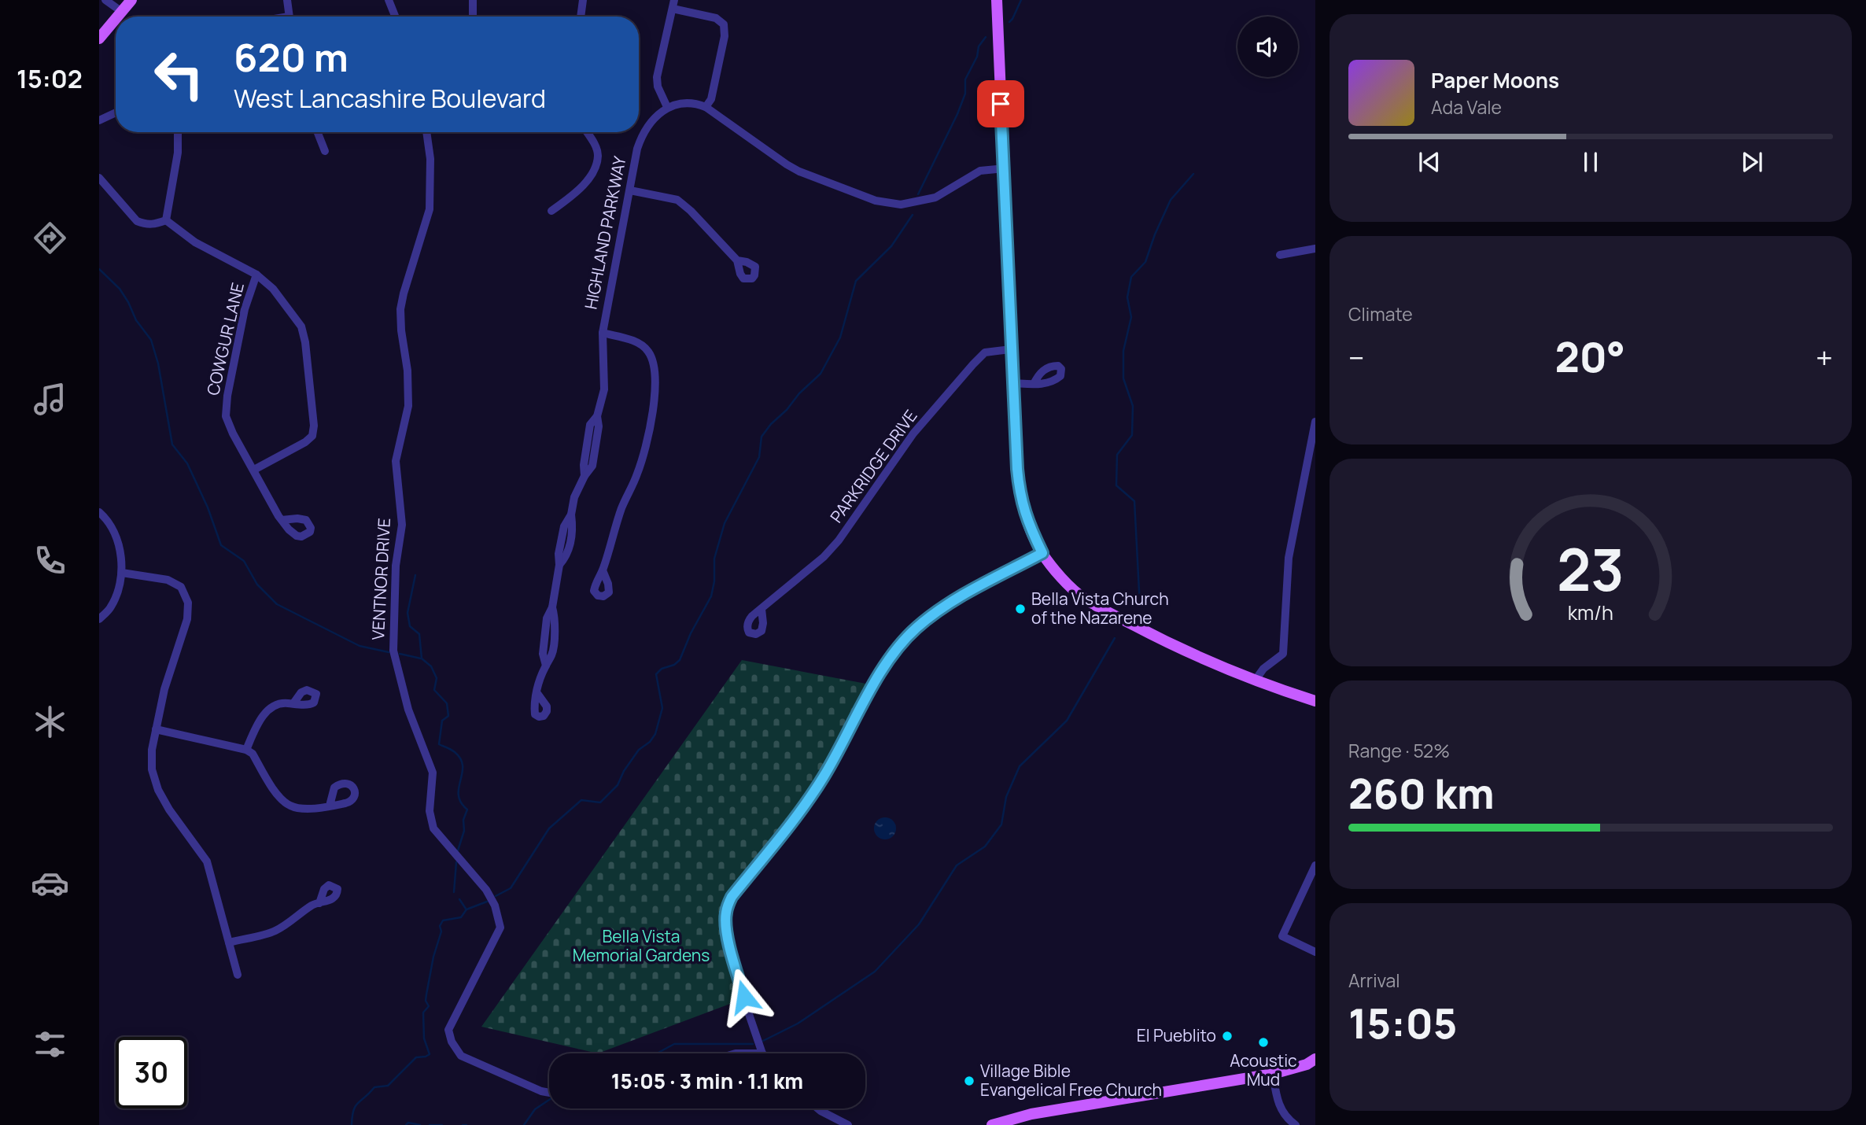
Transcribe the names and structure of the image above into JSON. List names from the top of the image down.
{
  "streets": {
    "street": [
      "HIGHLAND PARKWAY",
      "COWGUR LANE",
      "PARKRIDGE DRIVE",
      "VENTNOR DRIVE"
    ]
  },
  "parks": ["Bella Vista Memorial Gardens"],
  "places": [
    "Bella Vista Church of the Nazarene",
    "El Pueblito",
    "Acoustic Mud",
    "Village Bible Evangelical Free Church"
  ],
  "page": {
    "tabs": "15:02",
    "turn": ["620 m", "West Lancashire Boulevard"],
    "song": ["Paper Moons", "Ada Vale"],
    "tile": [
      "Climate",
      ["Range · 52%", "260 km"],
      ["Arrival", "15:05"]
    ],
    "heat": ["−", "20°", "+"],
    "limit": "30",
    "trip": "15:05 · 3 min · 1.1 km",
    "gauge": ["23", "km/h"]
  }
}
